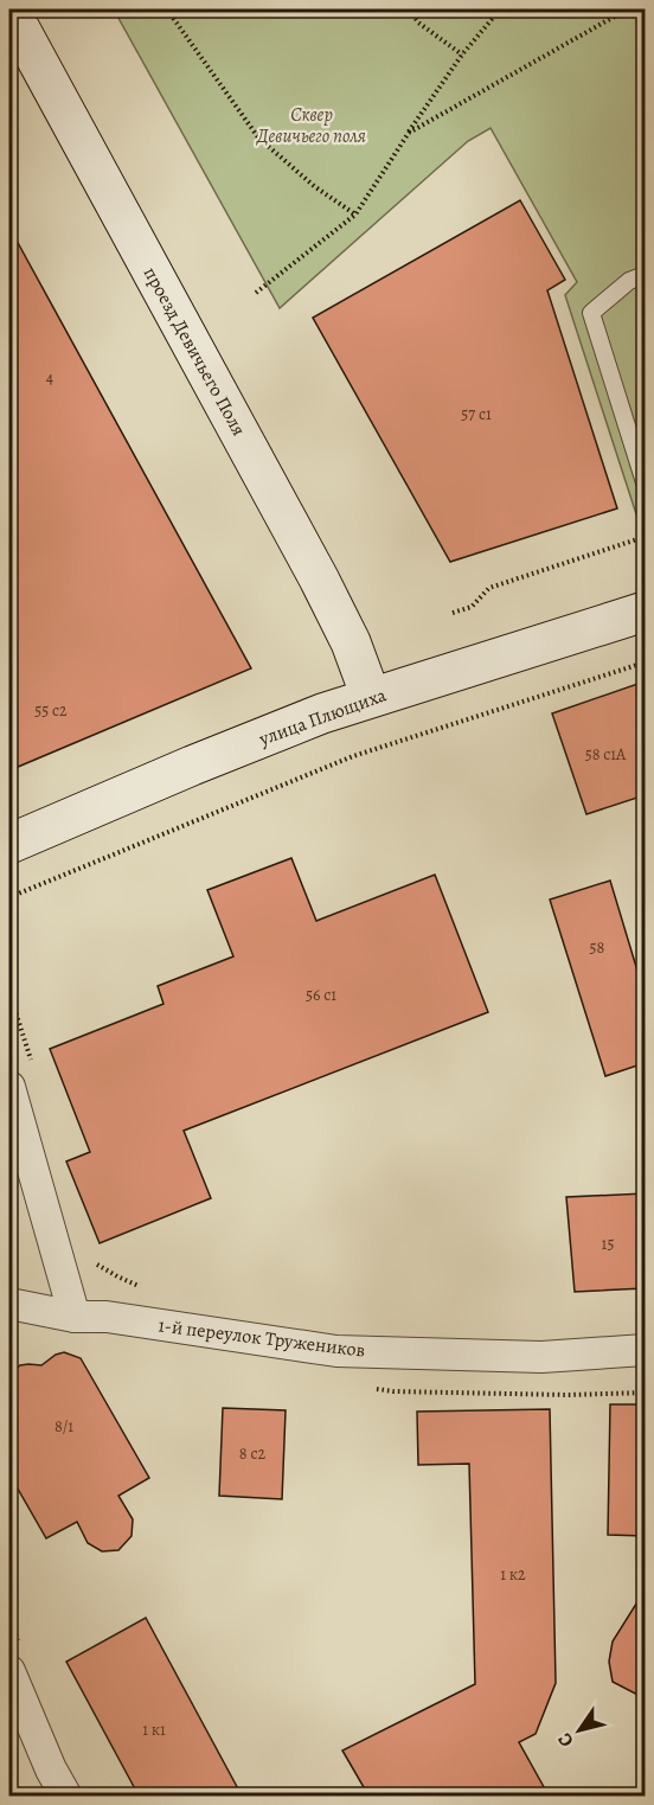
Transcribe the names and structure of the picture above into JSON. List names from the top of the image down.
{
  "streets": {
    "street": ["проезд Девичьего Поля", "улица Плющиха", "1-й переулок Тружеников"]
  },
  "crossings": [
    ["проезд Девичьего Поля", "улица Плющиха"]
  ],
  "parks": ["Сквер Девичьего поля"],
  "house_numbers": [
    "4",
    "57 с1",
    "55 с2",
    "58 с1А",
    "58",
    "56 с1",
    "15",
    "8/1",
    "8 с2",
    "1 к2",
    "1 к1"
  ],
  "north": "bottom left"
}
